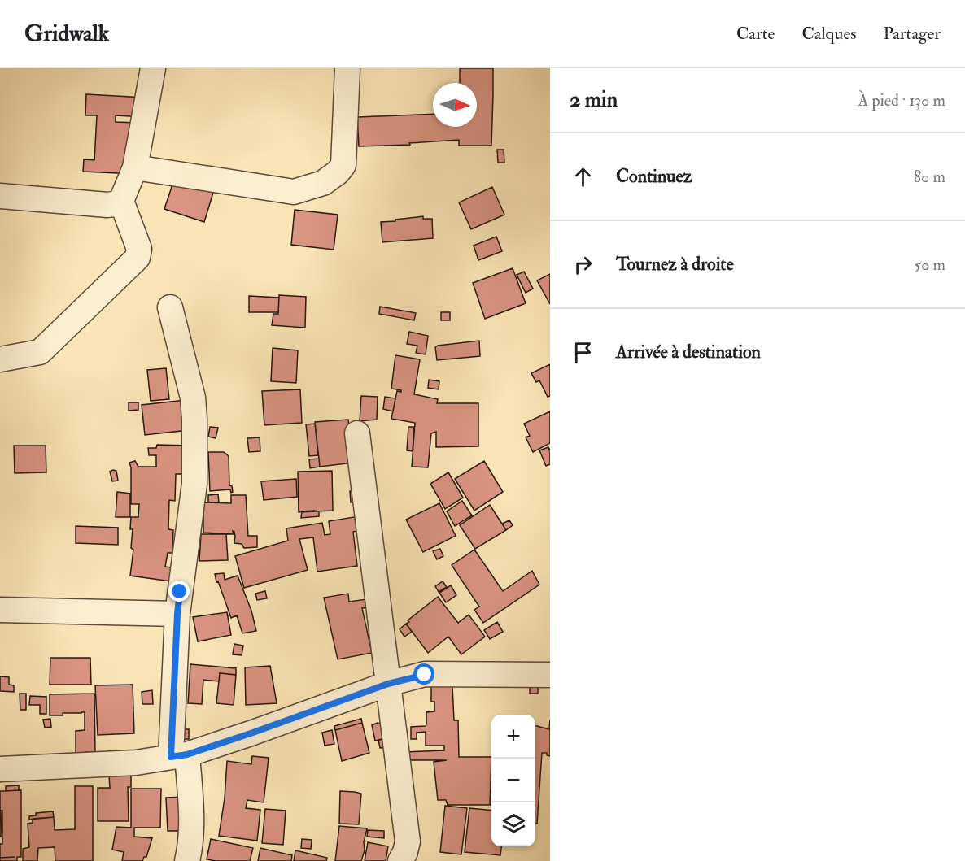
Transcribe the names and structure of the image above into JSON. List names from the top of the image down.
{
  "north": "right",
  "page": {
    "header": "Gridwalk",
    "nav": ["Carte", "Calques", "Partager"],
    "heading": ["2 min", "À pied · 130 m"],
    "list": [
      ["Continuez", "80 m"],
      ["Tournez à droite", "50 m"],
      "Arrivée à destination"
    ],
    "map_buttons": ["+", "−"]
  }
}
